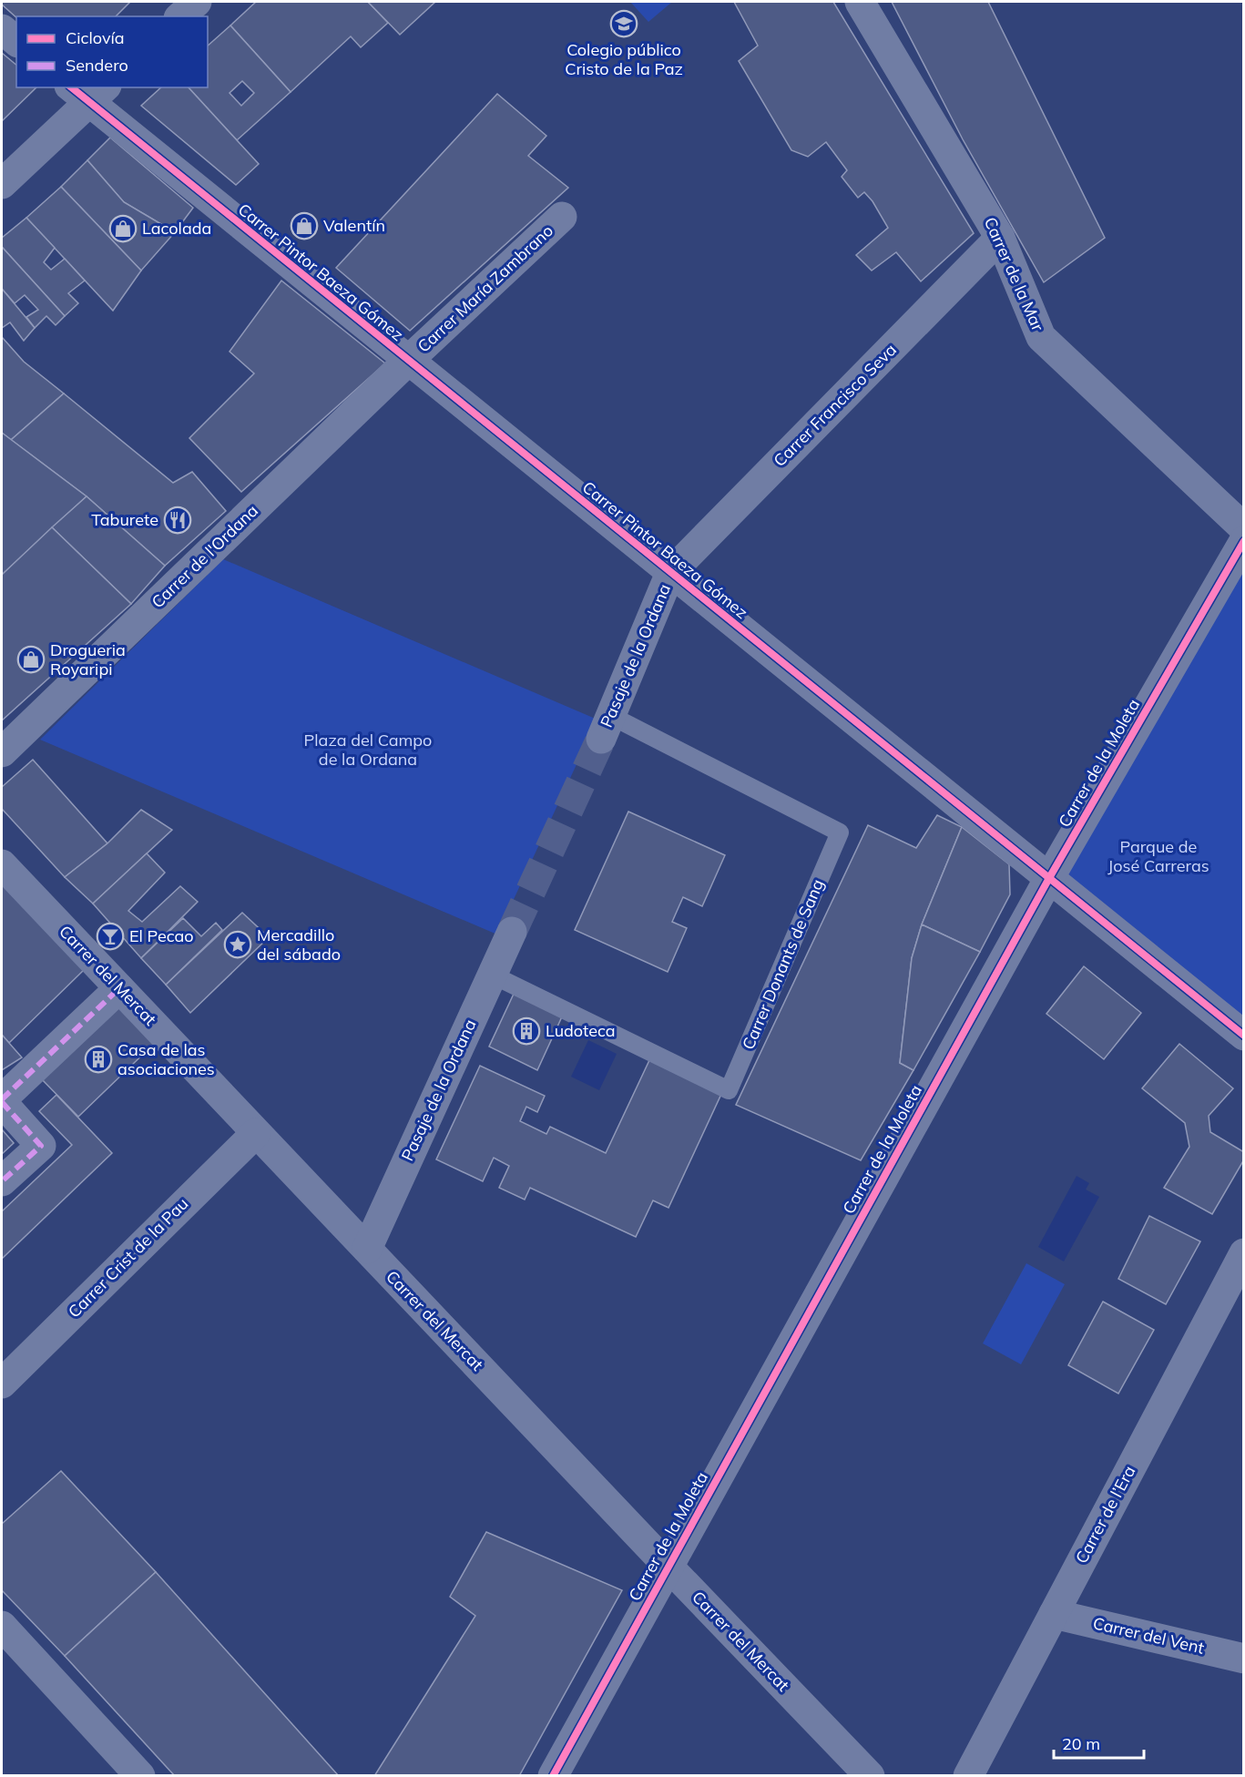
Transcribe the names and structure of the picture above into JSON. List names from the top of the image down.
{
  "streets": {
    "street": [
      "Carrer Pintor Baeza Gómez",
      "Carrer de la Mar",
      "Carrer María Zambrano",
      "Carrer Francisco Seva",
      "Carrer de l'Ordana",
      "Pasaje de la Ordana",
      "Carrer de la Moleta",
      "Carrer del Mercat",
      "Carrer Crist de la Pau",
      "Carrer de l’Era",
      "Carrer del Vent"
    ],
    "lane": ["Carrer Donants de Sang"]
  },
  "crossings": [
    ["Carrer Pintor Baeza Gómez", "Carrer María Zambrano"],
    ["Carrer Pintor Baeza Gómez", "Carrer Francisco Seva"],
    ["Carrer Pintor Baeza Gómez", "Carrer de l'Ordana"],
    ["Carrer Pintor Baeza Gómez", "Pasaje de la Ordana"],
    ["Carrer Pintor Baeza Gómez", "Carrer de la Moleta"],
    ["Carrer de la Mar", "Carrer Francisco Seva"],
    ["Carrer María Zambrano", "Carrer de l'Ordana"],
    ["Carrer Francisco Seva", "Pasaje de la Ordana"],
    ["Pasaje de la Ordana", "Carrer Donants de Sang"],
    ["Pasaje de la Ordana", "Carrer del Mercat"],
    ["Carrer de la Moleta", "Carrer del Mercat"],
    ["Carrer del Mercat", "Carrer Crist de la Pau"],
    ["Carrer de l’Era", "Carrer del Vent"]
  ],
  "parks": ["Plaza del Campo de la Ordana", "Parque de José Carreras"],
  "places": {
    "school or university": ["Colegio público Cristo de la Paz"],
    "shop": ["Valentín", "Lacolada", "Drogueria Royaripi"],
    "restaurant": ["Taburete"],
    "bar": ["El Pecao"],
    "place": ["Mercadillo del sábado"],
    "building": ["Ludoteca", "Casa de las asociaciones"]
  },
  "legend": ["Ciclovía", "Sendero"],
  "scale_bar": "20 m"
}
